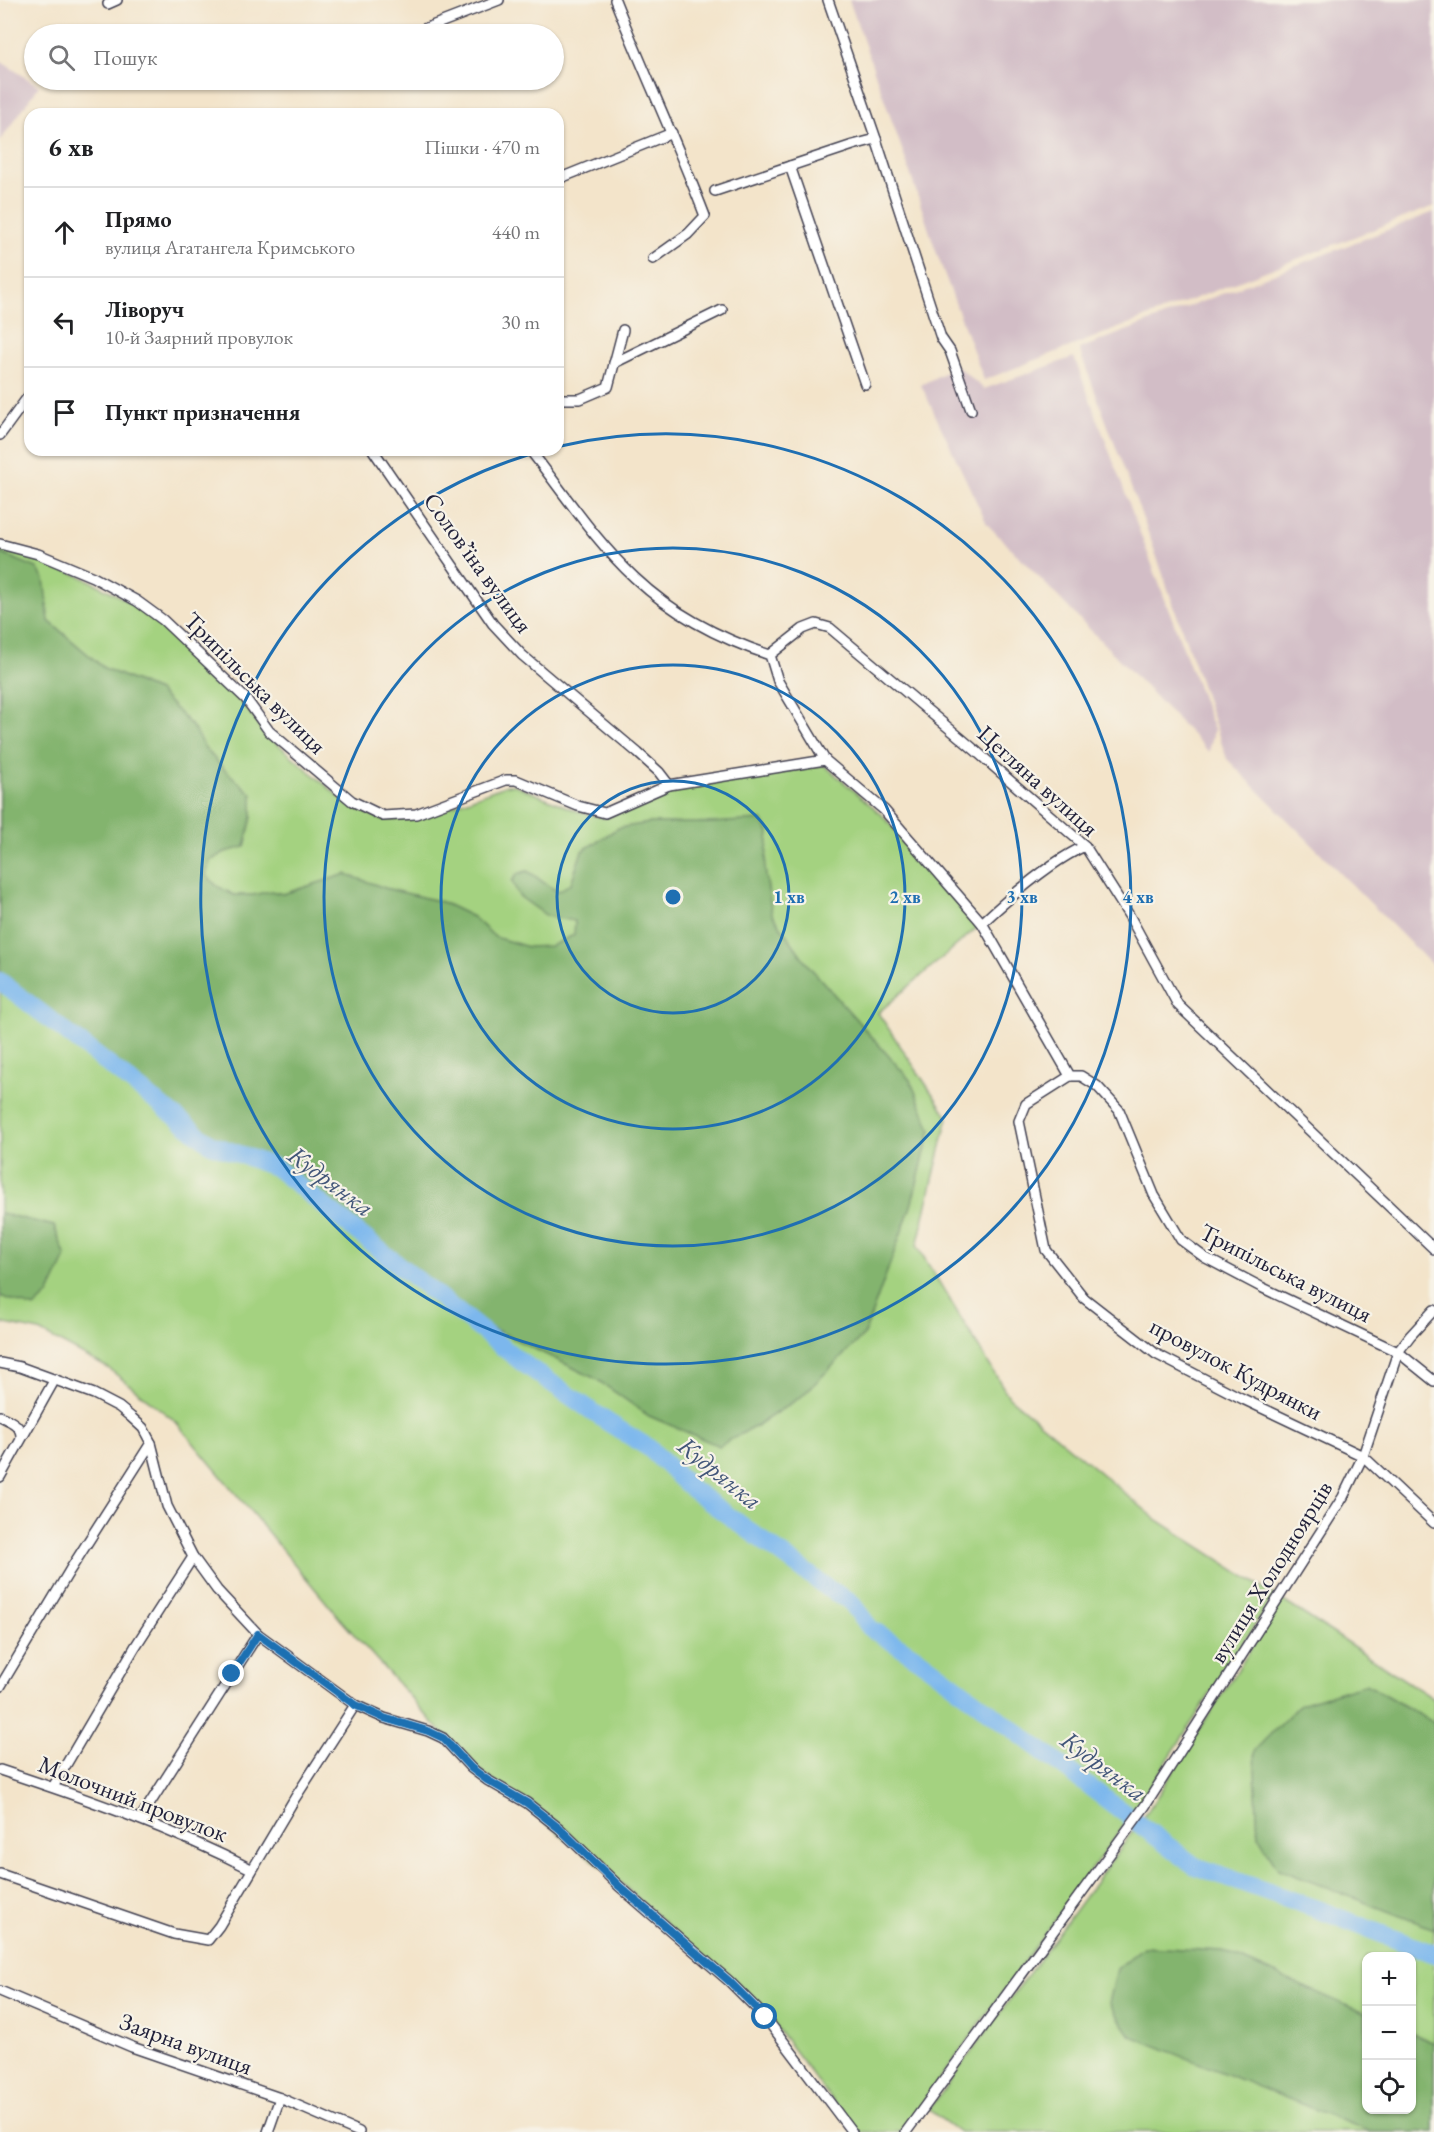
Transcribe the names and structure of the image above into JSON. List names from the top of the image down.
{
  "streets": {
    "street": [
      "Соловʼїна вулиця",
      "Трипільська вулиця",
      "Цегляна вулиця",
      "провулок Кудрянки",
      "вулиця Холодноярців",
      "Молочний провулок",
      "Заярна вулиця"
    ]
  },
  "crossings": [
    ["Соловʼїна вулиця", "Трипільська вулиця"],
    ["Трипільська вулиця", "провулок Кудрянки"],
    ["Трипільська вулиця", "вулиця Холодноярців"],
    ["провулок Кудрянки", "вулиця Холодноярців"]
  ],
  "water": ["Кудрянка"],
  "page": {
    "search": "Пошук",
    "heading": ["6 хв", "Пішки · 470 m"],
    "list": [
      ["Прямо", "вулиця Агатангела Кримського", "440 m"],
      ["Ліворуч", "10-й Заярний провулок", "30 m"],
      "Пункт призначення"
    ],
    "map_buttons": ["+", "−"]
  },
  "rings": [
    "1 хв",
    "2 хв",
    "3 хв",
    "4 хв"
  ]
}
